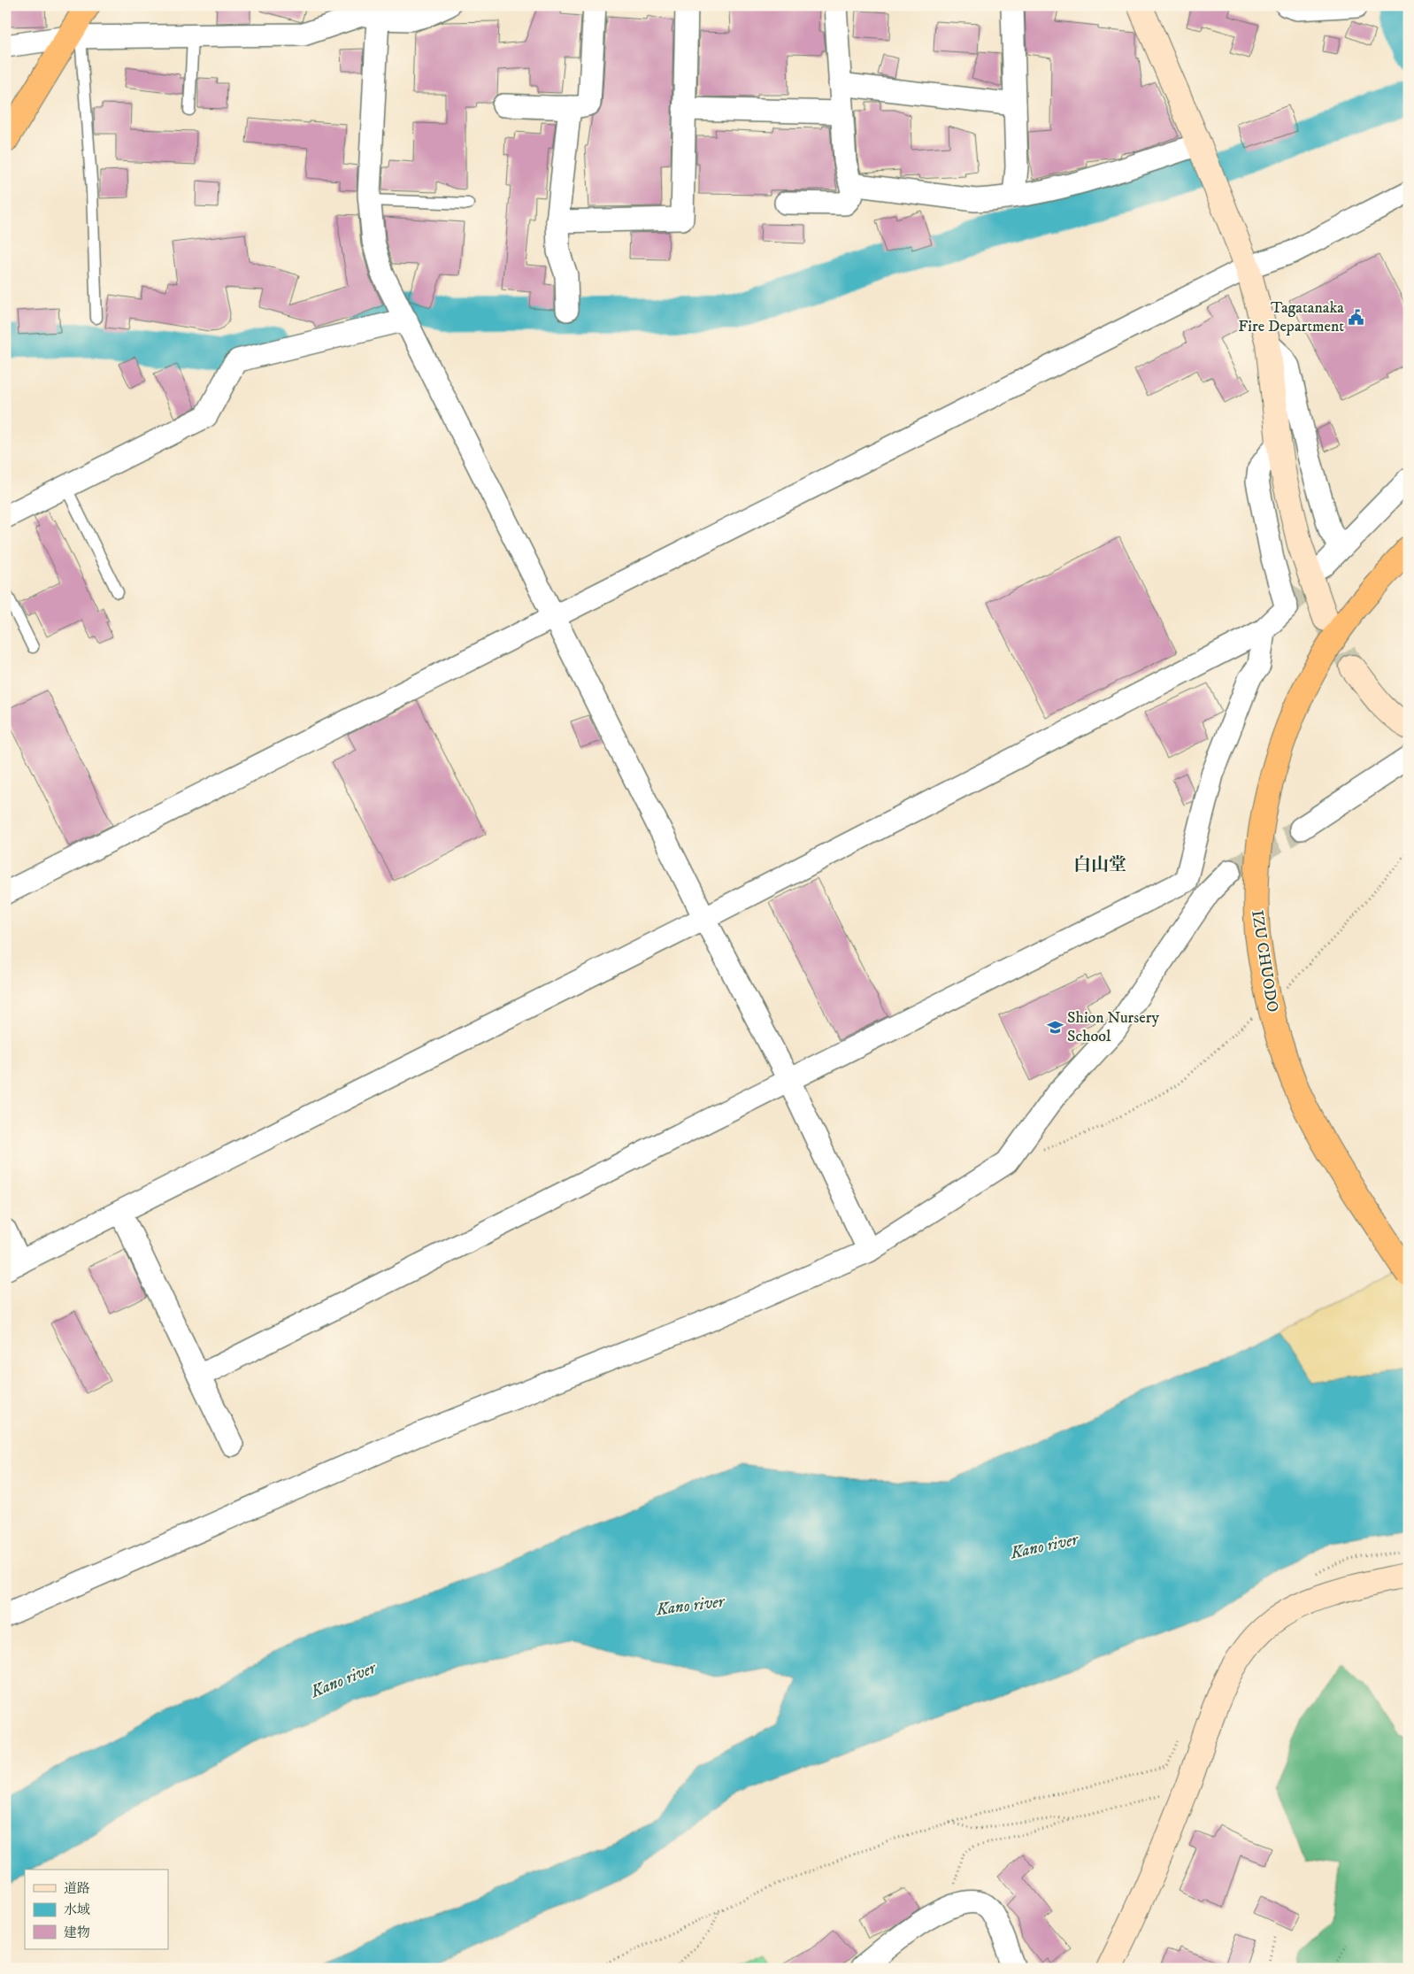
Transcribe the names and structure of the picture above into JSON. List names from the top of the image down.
{
  "streets": {
    "highway": ["IZU CHUODO"]
  },
  "districts": ["白山堂"],
  "water": ["Kano river"],
  "places": {
    "public building": ["Tagatanaka Fire Department"],
    "school or university": ["Shion Nursery School"]
  },
  "legend": ["道路", "水域", "建物"]
}
